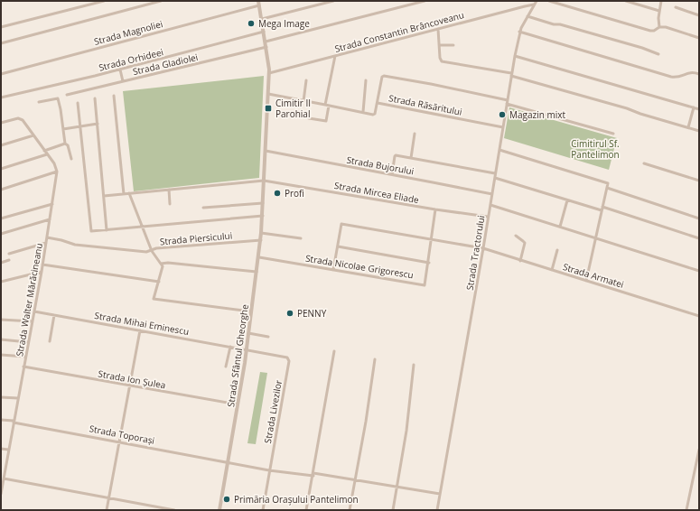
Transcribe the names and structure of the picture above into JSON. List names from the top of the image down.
{
  "streets": {
    "street": [
      "Strada Constantin Brâncoveanu",
      "Strada Magnoliei",
      "Strada Orhideei",
      "Strada Gladiolei",
      "Strada Răsăritului",
      "Strada Bujorului",
      "Strada Mircea Eliade",
      "Strada Piersicului",
      "Strada Tractorului",
      "Strada Nicolae Grigorescu",
      "Strada Armatei",
      "Strada Walter Mărăcineanu",
      "Strada Mihai Eminescu",
      "Strada Sfântul Gheorghe",
      "Strada Ion Șulea",
      "Strada Livezilor",
      "Strada Toporași"
    ]
  },
  "crossings": [
    ["Strada Constantin Brâncoveanu", "Strada Tractorului"],
    ["Strada Constantin Brâncoveanu", "Strada Sfântul Gheorghe"],
    ["Strada Magnoliei", "Strada Sfântul Gheorghe"],
    ["Strada Orhideei", "Strada Sfântul Gheorghe"],
    ["Strada Gladiolei", "Strada Sfântul Gheorghe"],
    ["Strada Răsăritului", "Strada Tractorului"],
    ["Strada Răsăritului", "Strada Sfântul Gheorghe"],
    ["Strada Bujorului", "Strada Tractorului"],
    ["Strada Bujorului", "Strada Sfântul Gheorghe"],
    ["Strada Mircea Eliade", "Strada Tractorului"],
    ["Strada Mircea Eliade", "Strada Nicolae Grigorescu"],
    ["Strada Mircea Eliade", "Strada Sfântul Gheorghe"],
    ["Strada Piersicului", "Strada Walter Mărăcineanu"],
    ["Strada Piersicului", "Strada Sfântul Gheorghe"],
    ["Strada Tractorului", "Strada Armatei"],
    ["Strada Tractorului", "Strada Toporași"],
    ["Strada Nicolae Grigorescu", "Strada Armatei"],
    ["Strada Nicolae Grigorescu", "Strada Sfântul Gheorghe"],
    ["Strada Walter Mărăcineanu", "Strada Mihai Eminescu"],
    ["Strada Walter Mărăcineanu", "Strada Ion Șulea"],
    ["Strada Walter Mărăcineanu", "Strada Toporași"],
    ["Strada Mihai Eminescu", "Strada Sfântul Gheorghe"],
    ["Strada Mihai Eminescu", "Strada Livezilor"],
    ["Strada Sfântul Gheorghe", "Strada Ion Șulea"],
    ["Strada Sfântul Gheorghe", "Strada Livezilor"],
    ["Strada Sfântul Gheorghe", "Strada Toporași"],
    ["Strada Livezilor", "Strada Toporași"]
  ],
  "parks": ["Cimitirul Sf. Pantelimon"],
  "places": {
    "other": [
      "Mega Image",
      "Magazin mixt",
      "Profi",
      "PENNY",
      "Primăria Orașului Pantelimon"
    ],
    "transit": ["Cimitir II Parohial"]
  }
}
